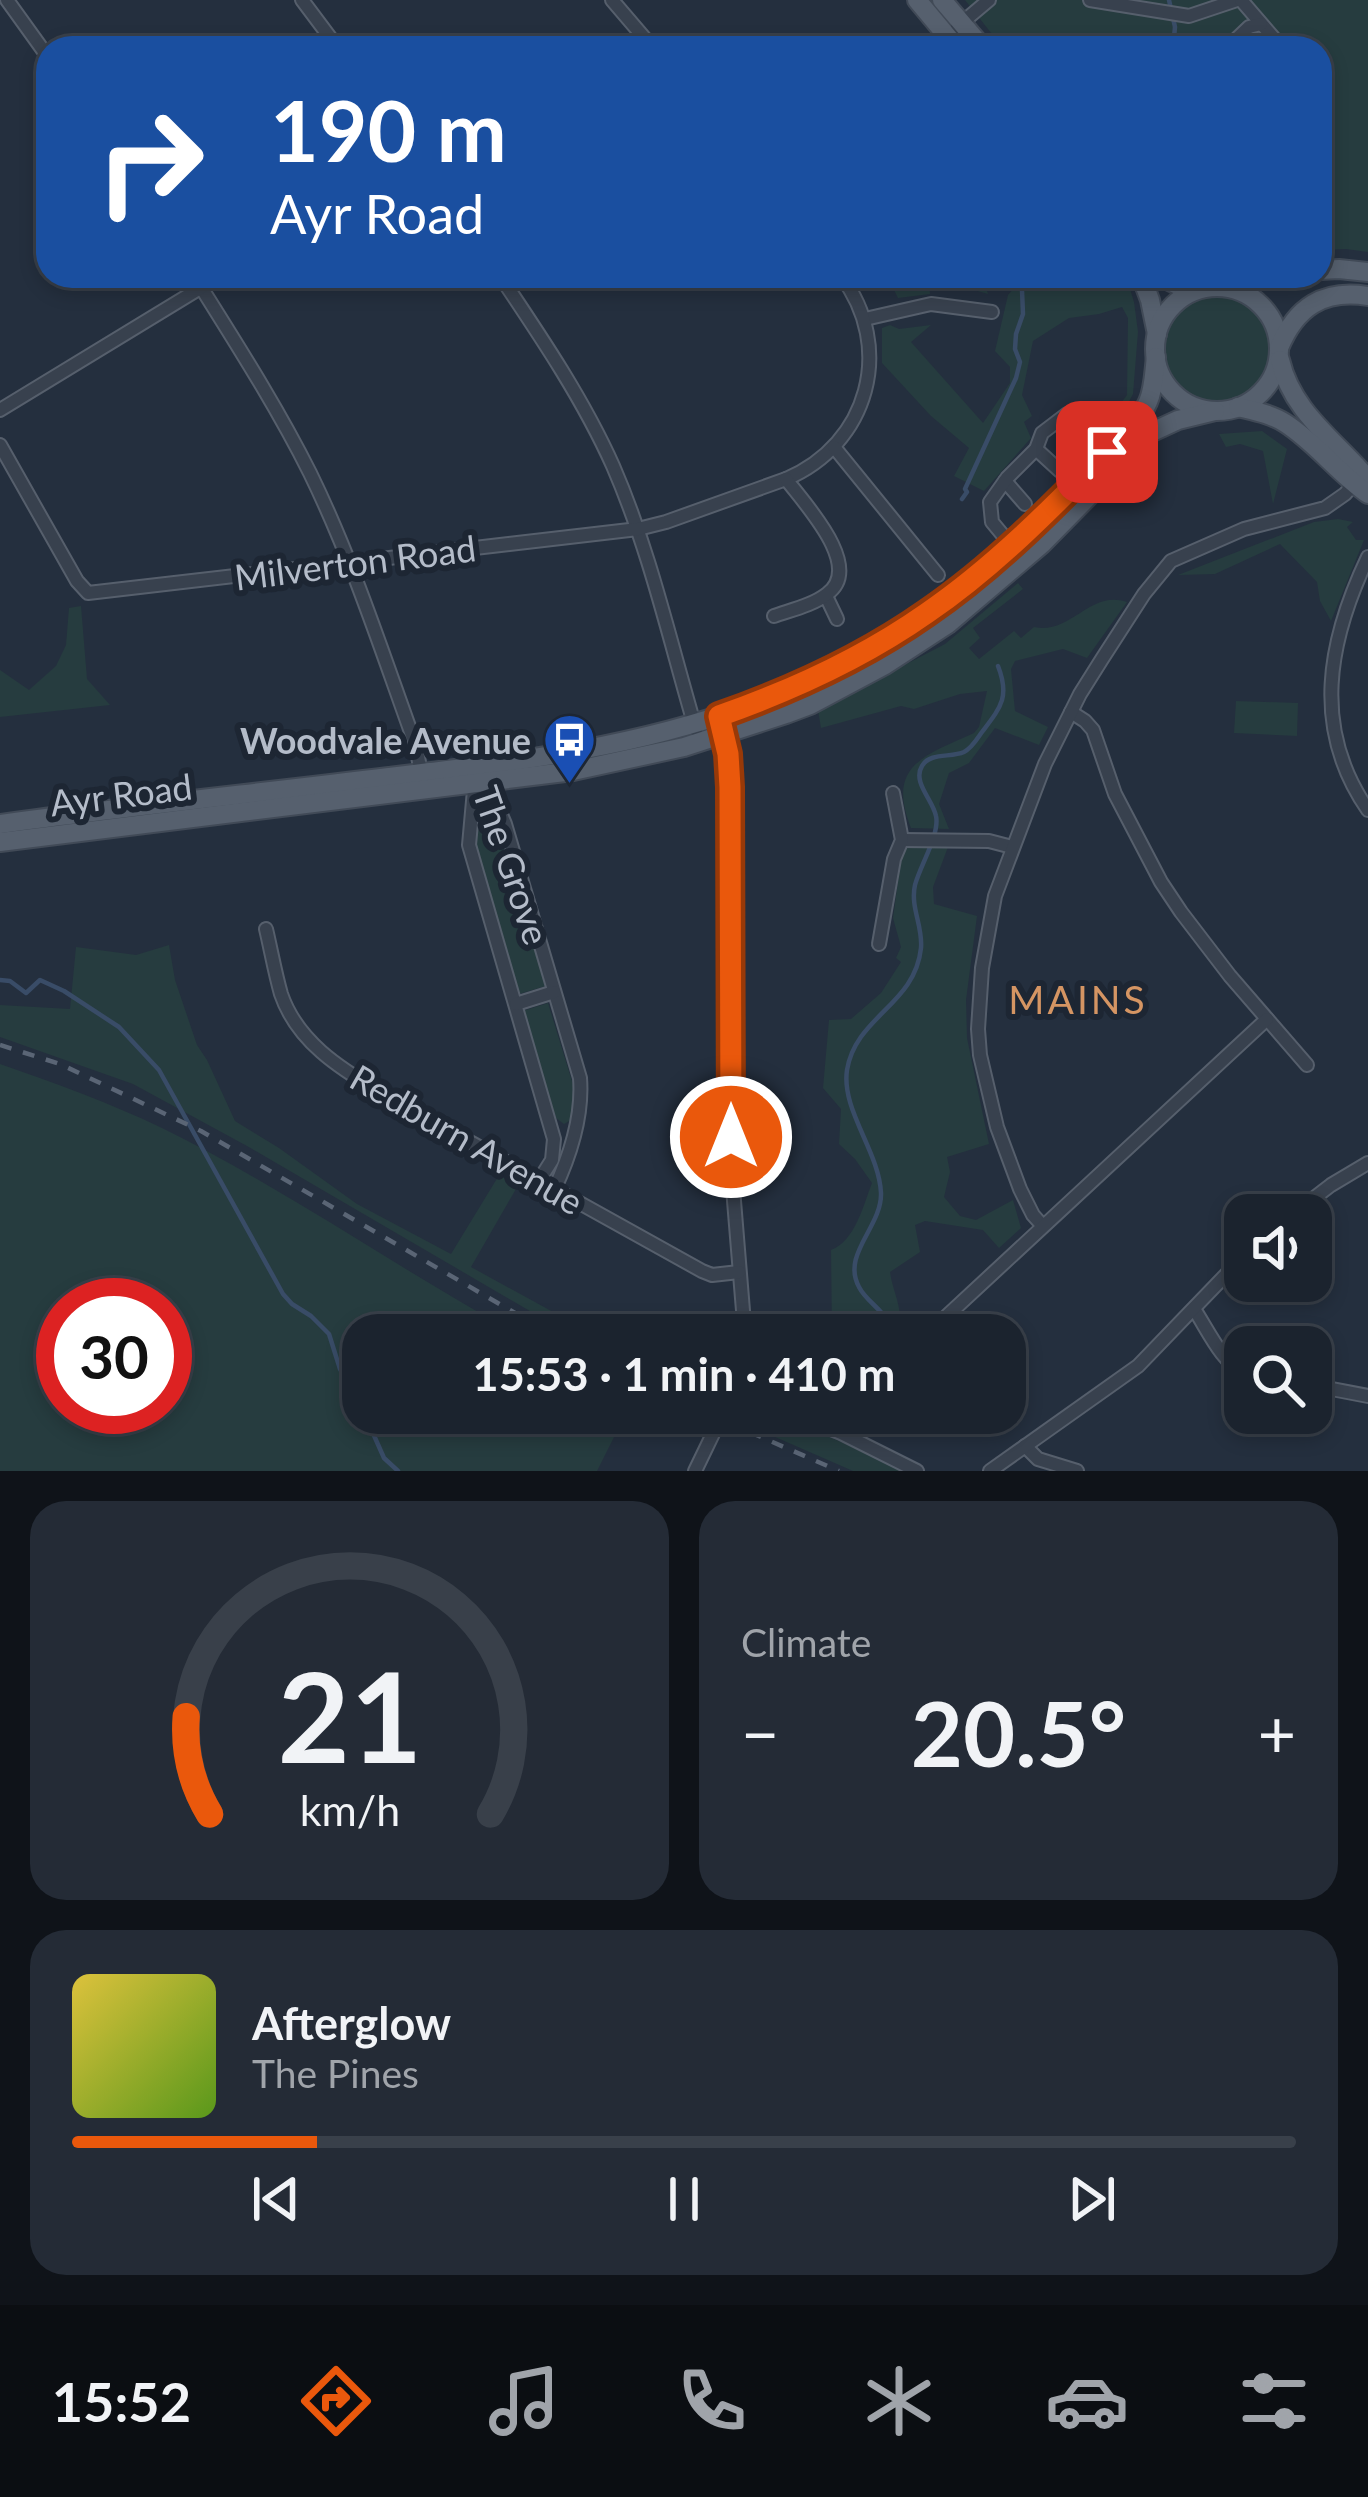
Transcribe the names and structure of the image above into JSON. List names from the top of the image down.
{
  "streets": {
    "main road": ["Ayr Road"],
    "street": ["Milverton Road", "The Grove", "Redburn Avenue"]
  },
  "crossings": [
    ["Ayr Road", "The Grove"],
    ["The Grove", "Redburn Avenue"]
  ],
  "districts": ["MAINS"],
  "places": {
    "bus stop": ["Woodvale Avenue"]
  },
  "page": {
    "turn": ["190 m", "Ayr Road"],
    "limit": "30",
    "trip": "15:53 · 1 min · 410 m",
    "tile": "Climate",
    "heat": ["−", "20.5°", "+"],
    "song": ["Afterglow", "The Pines"],
    "tabs": "15:52",
    "gauge": ["21", "km/h"]
  }
}
